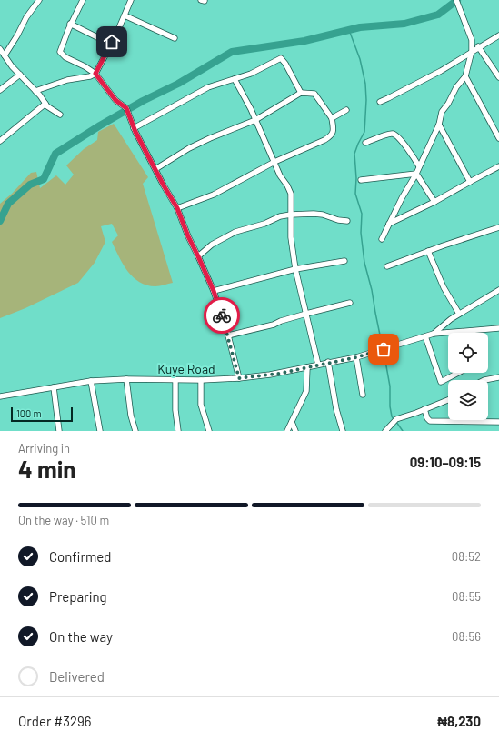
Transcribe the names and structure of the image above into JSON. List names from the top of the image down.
{
  "streets": {
    "street": ["Kuye Road"]
  },
  "scale_bar": "100 m",
  "page": {
    "scale": "100 m",
    "heading": ["4 min", "Arriving in", "09:10–09:15"],
    "panel": ["Order #3296", "₦8,230"],
    "bar": "On the way · 510 m",
    "list": [
      ["Confirmed", "08:52"],
      ["Preparing", "08:55"],
      ["On the way", "08:56"],
      "Delivered"
    ]
  }
}
